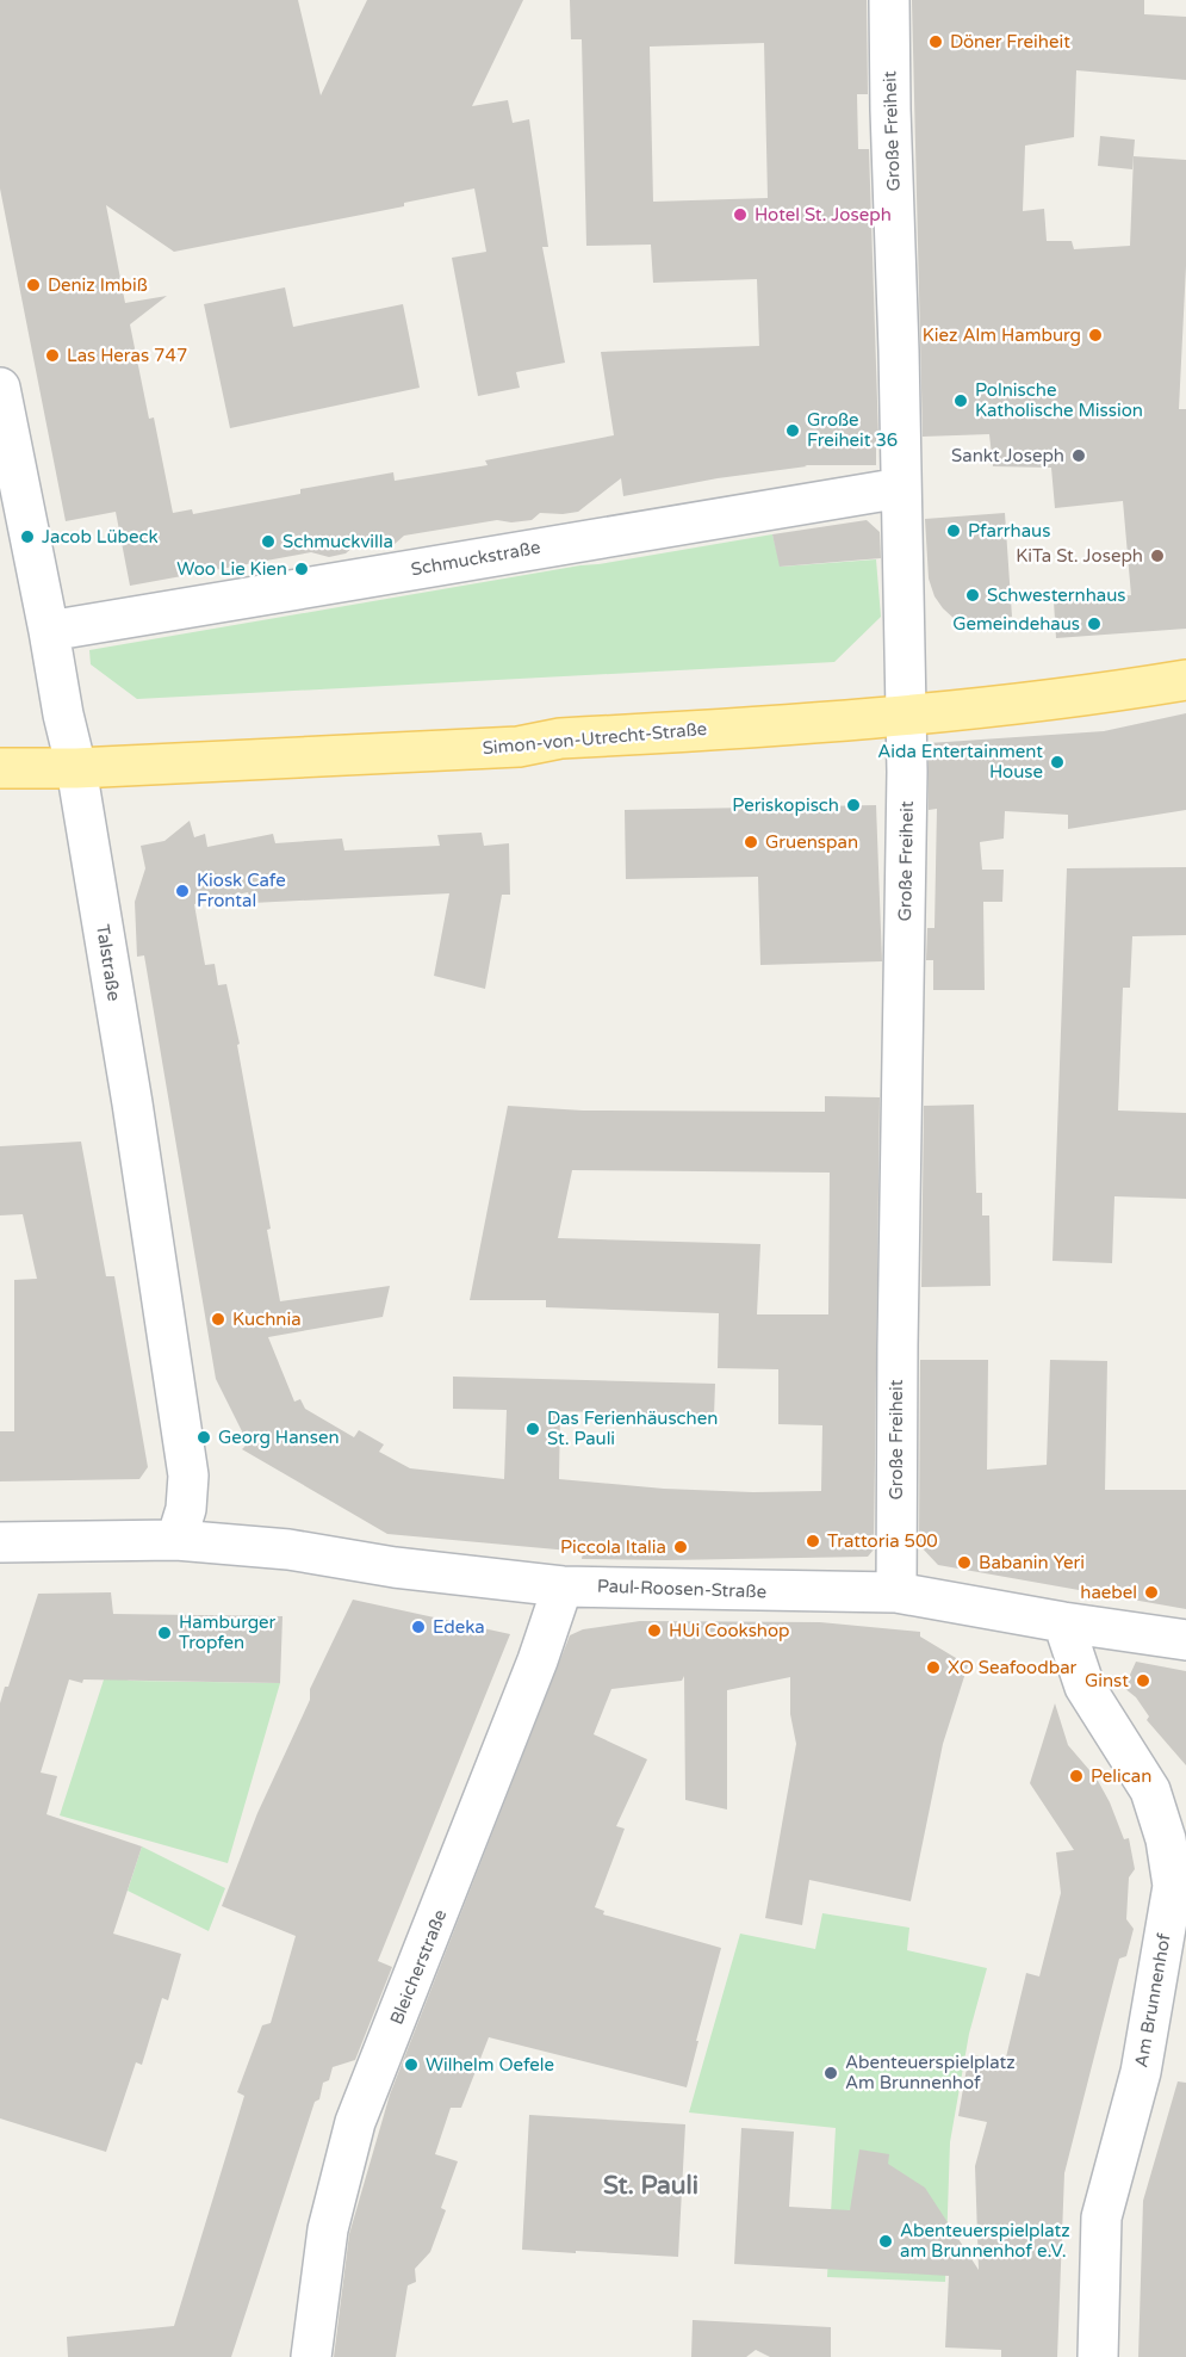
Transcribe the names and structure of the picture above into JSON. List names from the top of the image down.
{
  "streets": {
    "main road": ["Simon-von-Utrecht-Straße"],
    "street": [
      "Große Freiheit",
      "Schmuckstraße",
      "Talstraße",
      "Paul-Roosen-Straße",
      "Bleicherstraße",
      "Am Brunnenhof"
    ]
  },
  "crossings": [
    ["Große Freiheit", "Schmuckstraße"],
    ["Große Freiheit", "Simon-von-Utrecht-Straße"],
    ["Große Freiheit", "Paul-Roosen-Straße"],
    ["Schmuckstraße", "Talstraße"],
    ["Simon-von-Utrecht-Straße", "Talstraße"],
    ["Talstraße", "Paul-Roosen-Straße"],
    ["Paul-Roosen-Straße", "Bleicherstraße"],
    ["Paul-Roosen-Straße", "Am Brunnenhof"]
  ],
  "districts": ["St. Pauli"],
  "places": [
    "Döner Freiheit",
    "Hotel St. Joseph",
    "Deniz Imbiß",
    "Kiez Alm Hamburg",
    "Las Heras 747",
    "Polnische Katholische Mission",
    "Große Freiheit 36",
    "Sankt Joseph",
    "Pfarrhaus",
    "Jacob Lübeck",
    "Schmuckvilla",
    "KiTa St. Joseph",
    "Woo Lie Kien",
    "Schwesternhaus",
    "Gemeindehaus",
    "Aida Entertainment House",
    "Periskopisch",
    "Gruenspan",
    "Kiosk Cafe Frontal",
    "Kuchnia",
    "Das Ferienhäuschen St. Pauli",
    "Georg Hansen",
    "Trattoria 500",
    "Piccola Italia",
    "Babanin Yeri",
    "haebel",
    "Edeka",
    "HUi Cookshop",
    "Hamburger Tropfen",
    "XO Seafoodbar",
    "Ginst",
    "Pelican",
    "Wilhelm Oefele",
    "Abenteuerspielplatz Am Brunnenhof",
    "Abenteuerspielplatz am Brunnenhof e.V."
  ]
}
